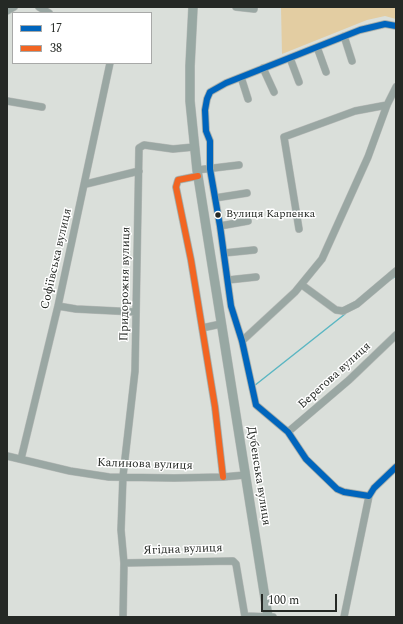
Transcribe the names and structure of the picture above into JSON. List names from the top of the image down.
{
  "streets": {
    "main road": ["Дубенська вулиця"],
    "street": [
      "Софіївська вулиця",
      "Придорожня вулиця",
      "Берегова вулиця",
      "Калинова вулиця",
      "Ягідна вулиця"
    ]
  },
  "crossings": [
    ["Софіївська вулиця", "Калинова вулиця"],
    ["Придорожня вулиця", "Калинова вулиця"],
    ["Придорожня вулиця", "Дубенська вулиця"],
    ["Придорожня вулиця", "Ягідна вулиця"],
    ["Калинова вулиця", "Дубенська вулиця"]
  ],
  "places": ["Вулиця Карпенка"],
  "lines": ["transit line 17", "transit line 38"],
  "legend": ["17", "38"],
  "scale_bar": "100 m"
}
